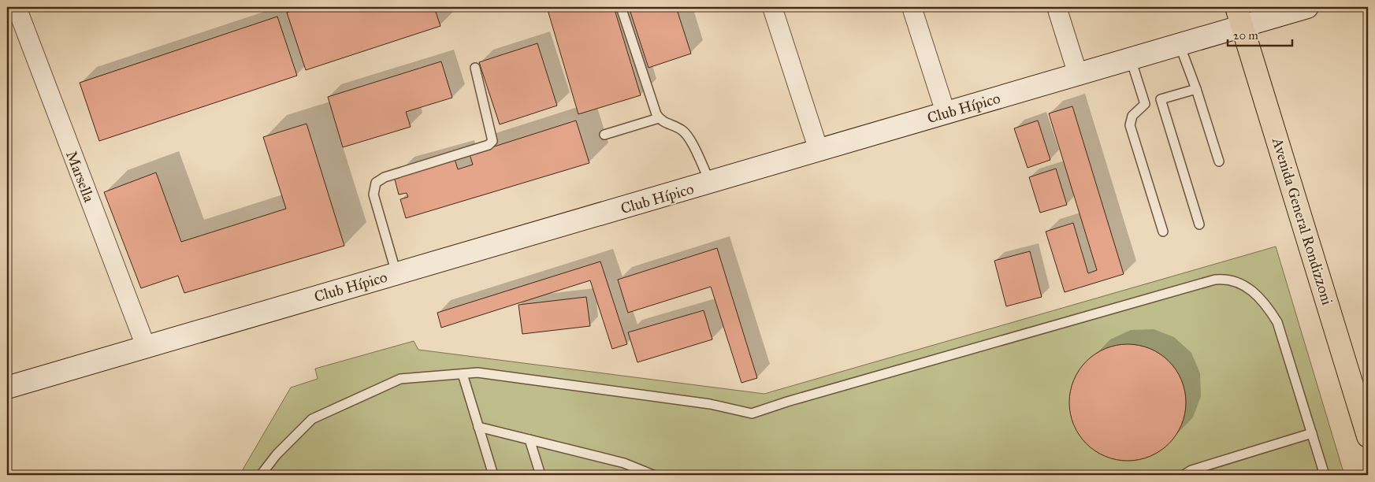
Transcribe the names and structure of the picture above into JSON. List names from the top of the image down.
{
  "streets": {
    "main road": ["Club Hípico", "Avenida General Rondizzoni"],
    "street": ["Marsella"]
  },
  "crossings": [
    ["Club Hípico", "Marsella"],
    ["Club Hípico", "Avenida General Rondizzoni"]
  ],
  "scale_bar": "20 m"
}
